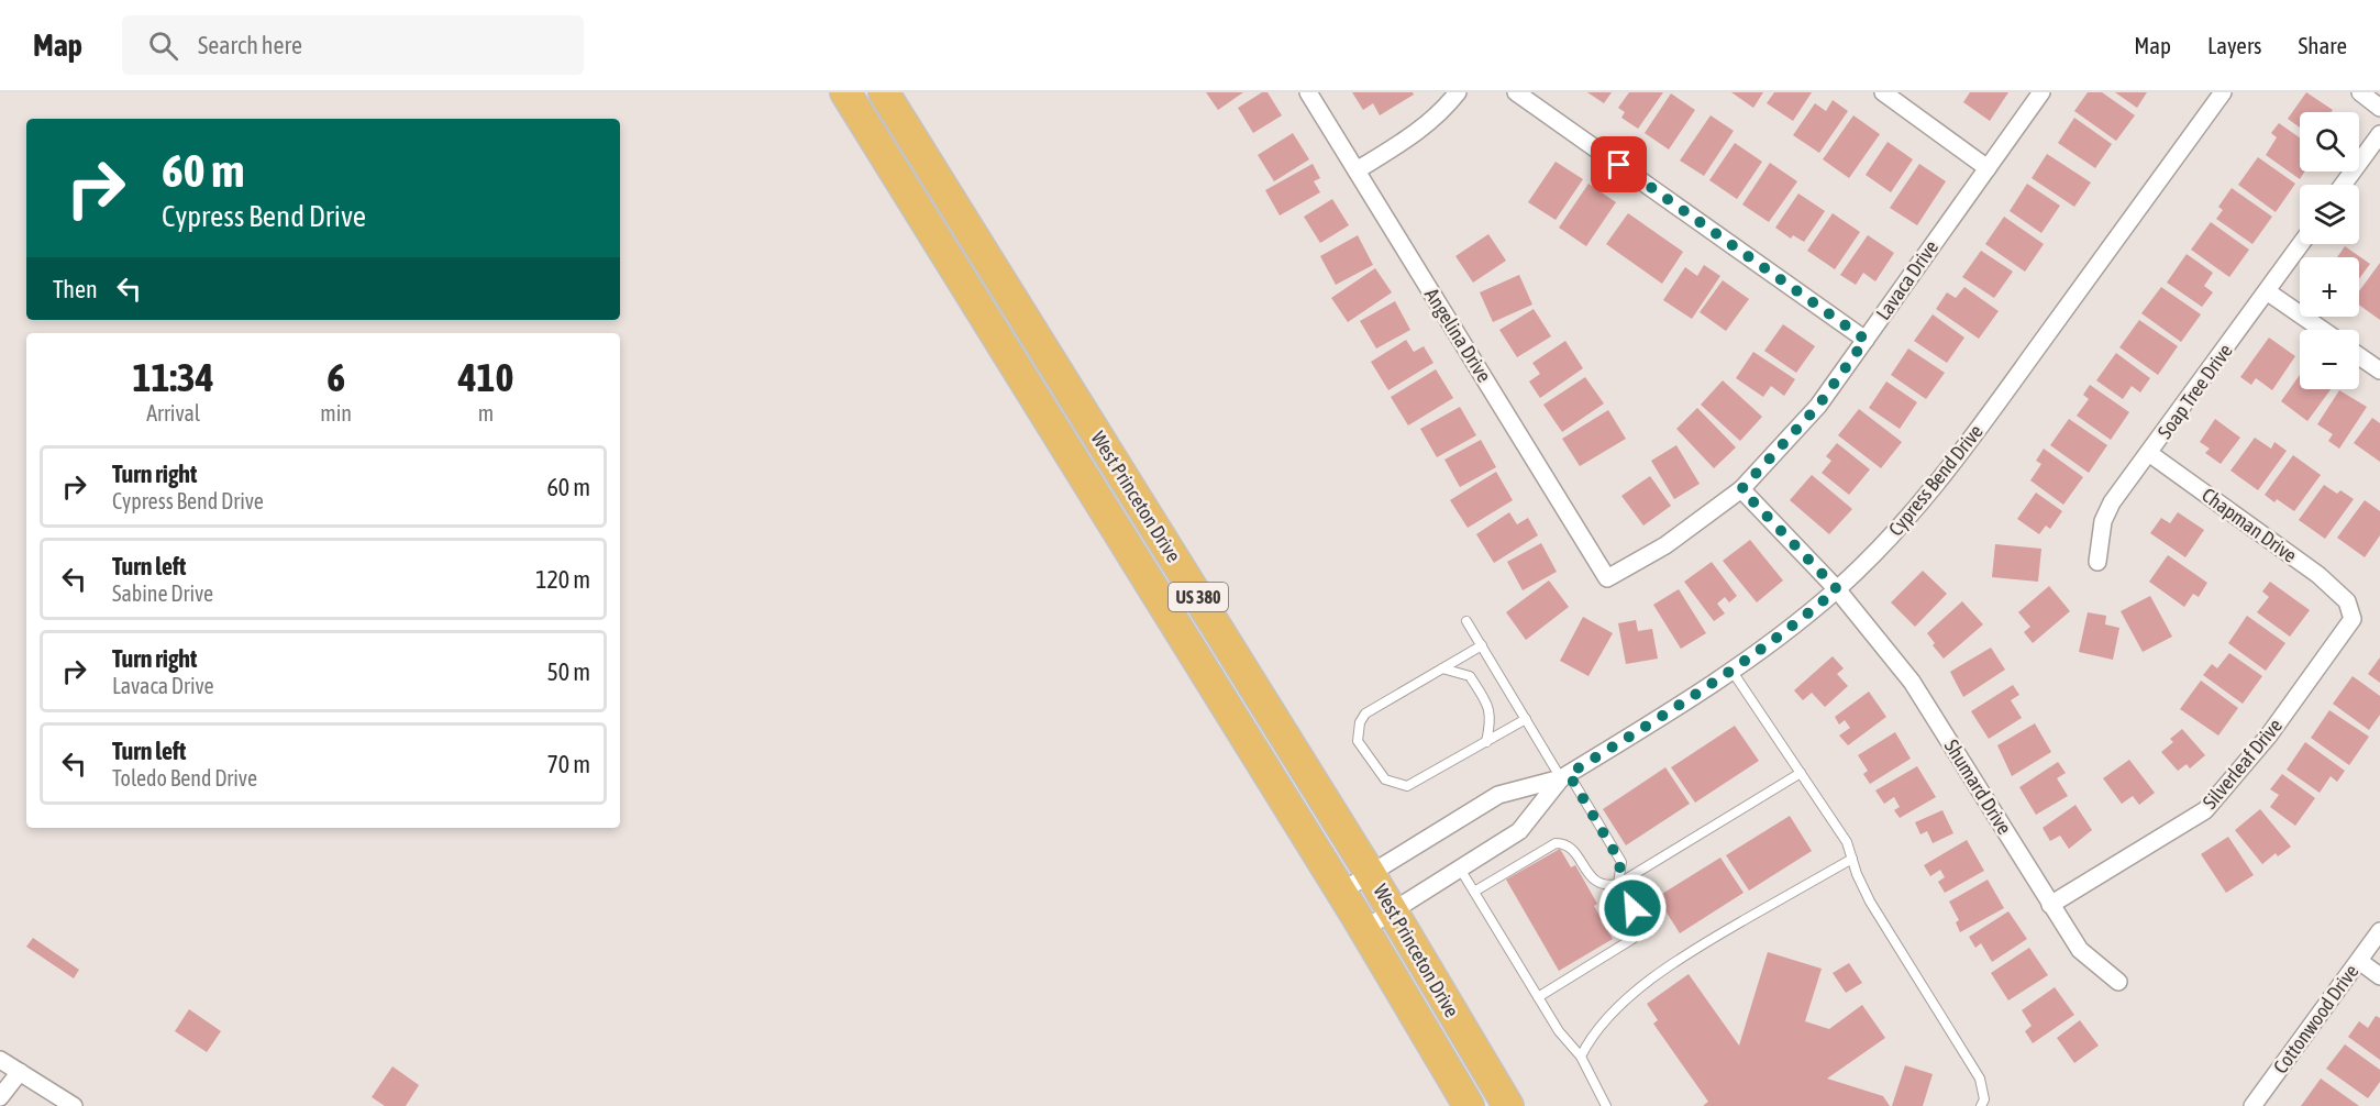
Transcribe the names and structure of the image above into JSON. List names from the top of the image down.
{
  "streets": {
    "highway": ["West Princeton Drive", "US 380"],
    "street": [
      "Lavaca Drive",
      "Angelina Drive",
      "Soap Tree Drive",
      "Cypress Bend Drive",
      "Chapman Drive",
      "Silverleaf Drive",
      "Shumard Drive",
      "Cottonwood Drive"
    ]
  },
  "crossings": [
    ["Lavaca Drive", "Angelina Drive"],
    ["Lavaca Drive", "Shumard Drive"],
    ["Soap Tree Drive", "Chapman Drive"],
    ["Cypress Bend Drive", "West Princeton Drive"],
    ["Cypress Bend Drive", "Shumard Drive"],
    ["Chapman Drive", "Silverleaf Drive"],
    ["Silverleaf Drive", "Shumard Drive"]
  ],
  "page": {
    "header": "Map",
    "search": "Search here",
    "nav": ["Map", "Layers", "Share"],
    "map_buttons": ["+", "−"],
    "turn": ["60 m", "Cypress Bend Drive"],
    "then": "Then",
    "eta": [
      "11:34",
      "Arrival",
      "6",
      "min",
      "410",
      "m"
    ],
    "list": [
      {
        "name": "Turn right",
        "note": "Cypress Bend Drive",
        "value": "60 m"
      },
      {
        "name": "Turn left",
        "note": "Sabine Drive",
        "value": "120 m"
      },
      {
        "name": "Turn right",
        "note": "Lavaca Drive",
        "value": "50 m"
      },
      {
        "name": "Turn left",
        "note": "Toledo Bend Drive",
        "value": "70 m"
      }
    ]
  }
}
